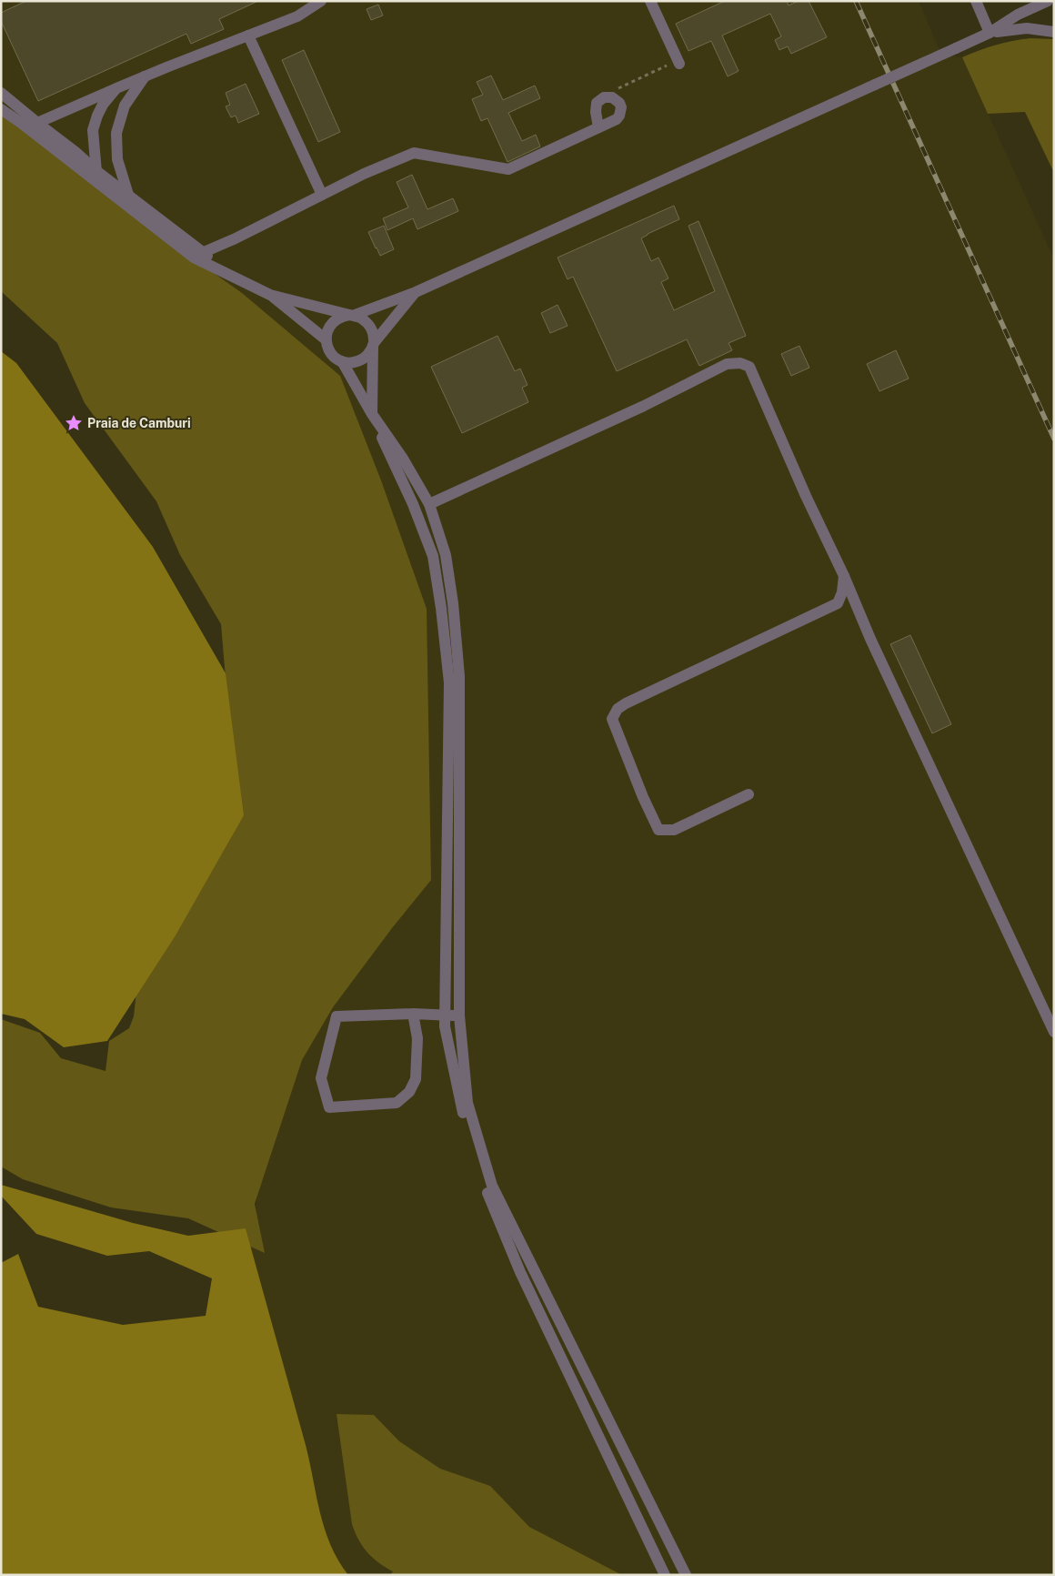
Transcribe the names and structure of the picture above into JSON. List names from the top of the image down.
{
  "places": {
    "place": ["Praia de Camburi"]
  }
}
